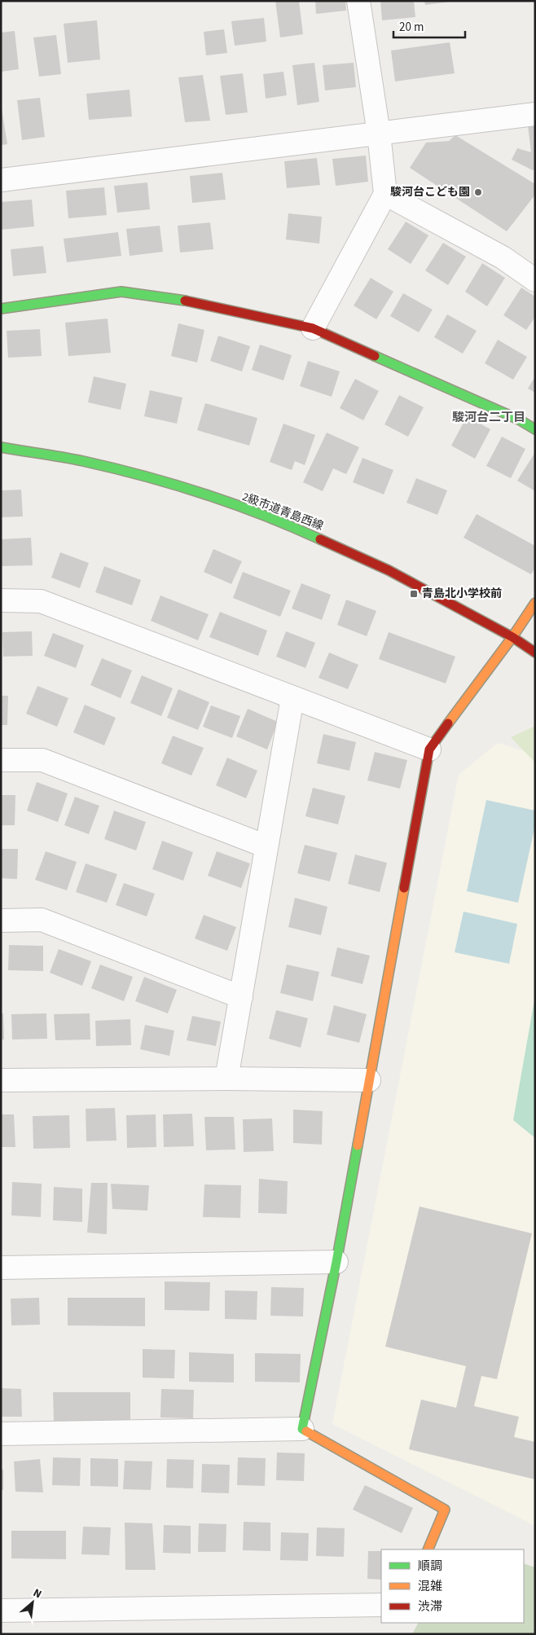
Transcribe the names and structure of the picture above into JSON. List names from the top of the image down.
{
  "streets": {
    "street": ["2級市道青島西線"]
  },
  "districts": ["駿河台二丁目"],
  "places": {
    "other": ["駿河台こども園"],
    "transit": ["青島北小学校前"]
  },
  "legend": ["順調", "混雑", "渋滞"],
  "scale_bar": "20 m",
  "north": "top right"
}
